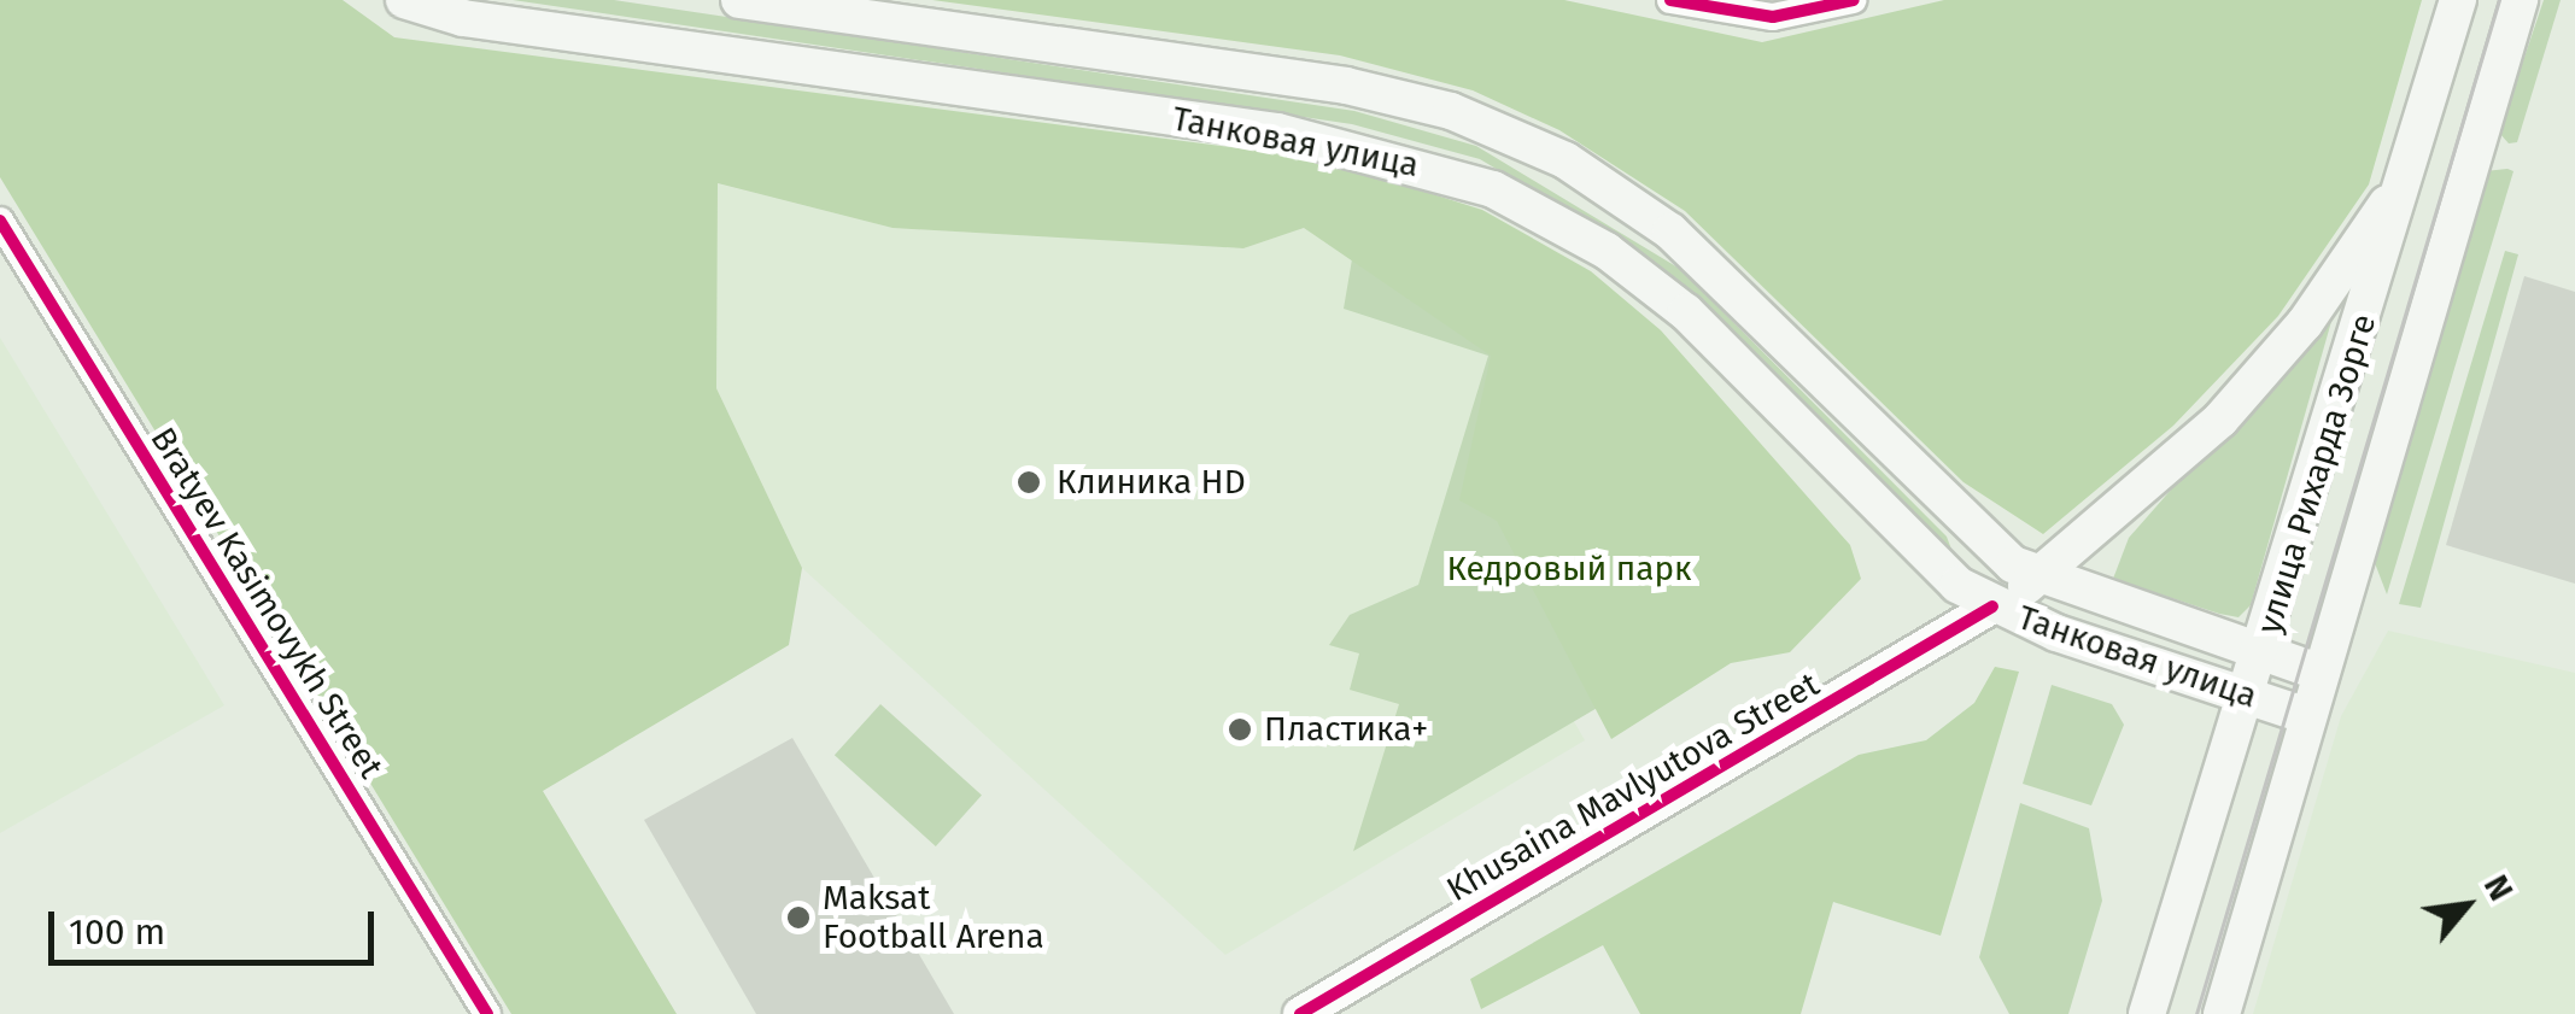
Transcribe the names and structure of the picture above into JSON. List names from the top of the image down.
{
  "streets": {
    "main road": ["Танковая улица", "улица Рихарда Зорге"],
    "street": ["Bratyev Kasimovykh Street", "Khusaina Mavlyutova Street"]
  },
  "crossings": [
    ["Танковая улица", "улица Рихарда Зорге"],
    ["Танковая улица", "Khusaina Mavlyutova Street"]
  ],
  "parks": ["Кедровый парк"],
  "places": ["Клиника HD", "Пластика+", "Maksat Football Arena"],
  "scale_bar": "100 m",
  "north": "top right"
}
